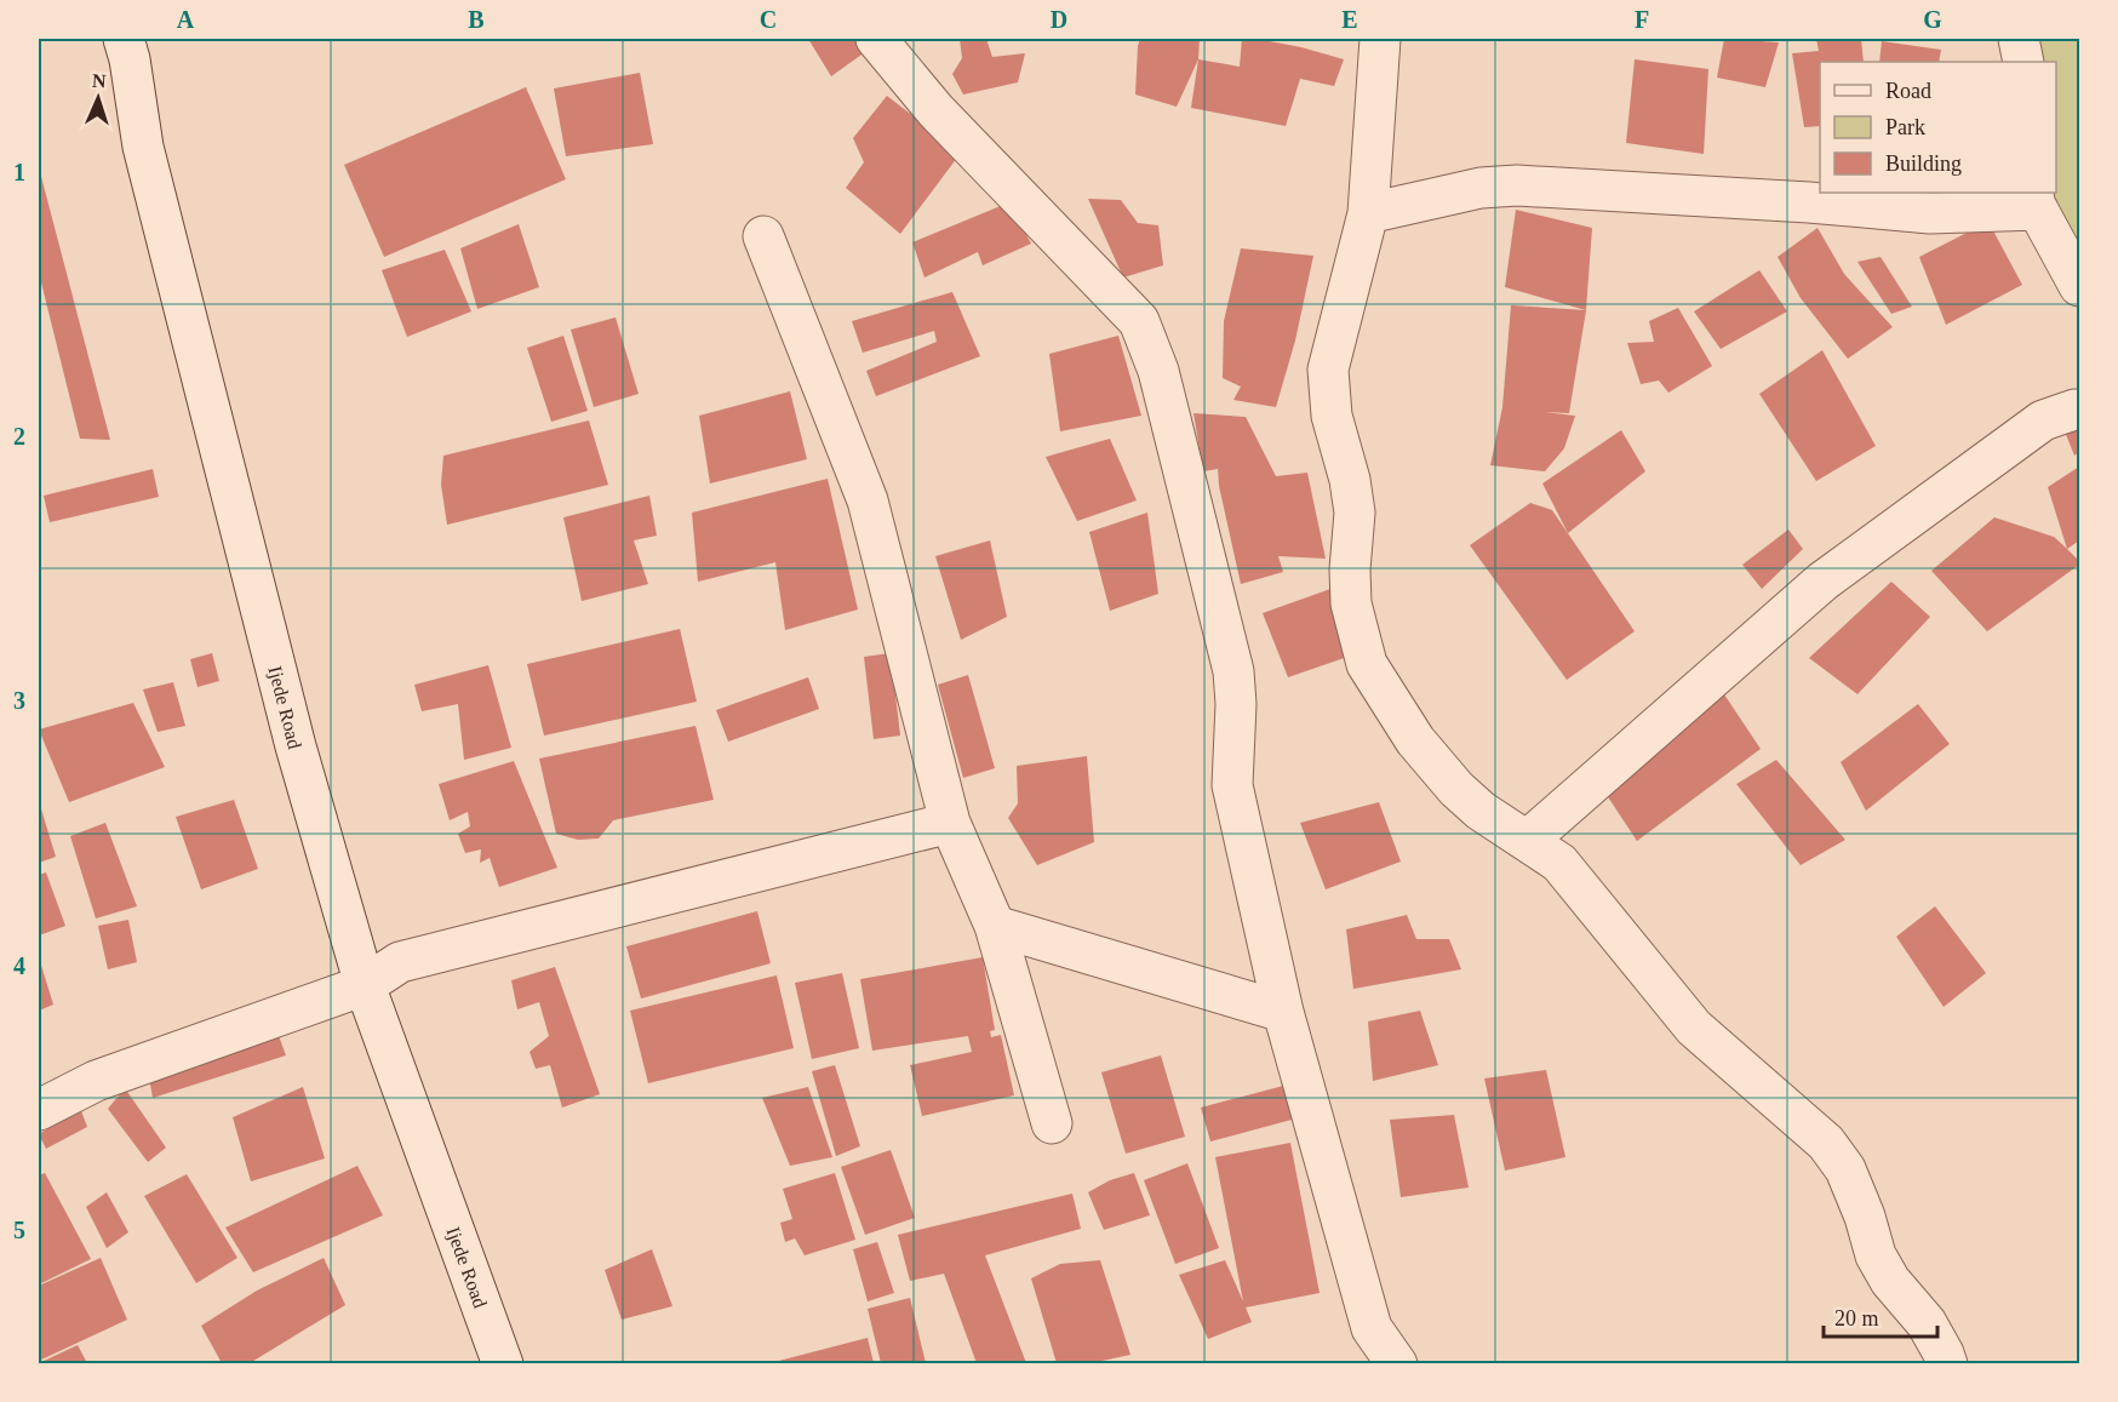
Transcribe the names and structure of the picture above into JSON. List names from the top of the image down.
{
  "streets": {
    "street": ["Ijede Road"]
  },
  "legend": ["Road", "Park", "Building"],
  "scale_bar": "20 m",
  "north": "top",
  "grid": {
    "columns": [
      "A",
      "B",
      "C",
      "D",
      "E",
      "F",
      "G"
    ],
    "rows": [
      "1",
      "2",
      "3",
      "4",
      "5"
    ]
  }
}
